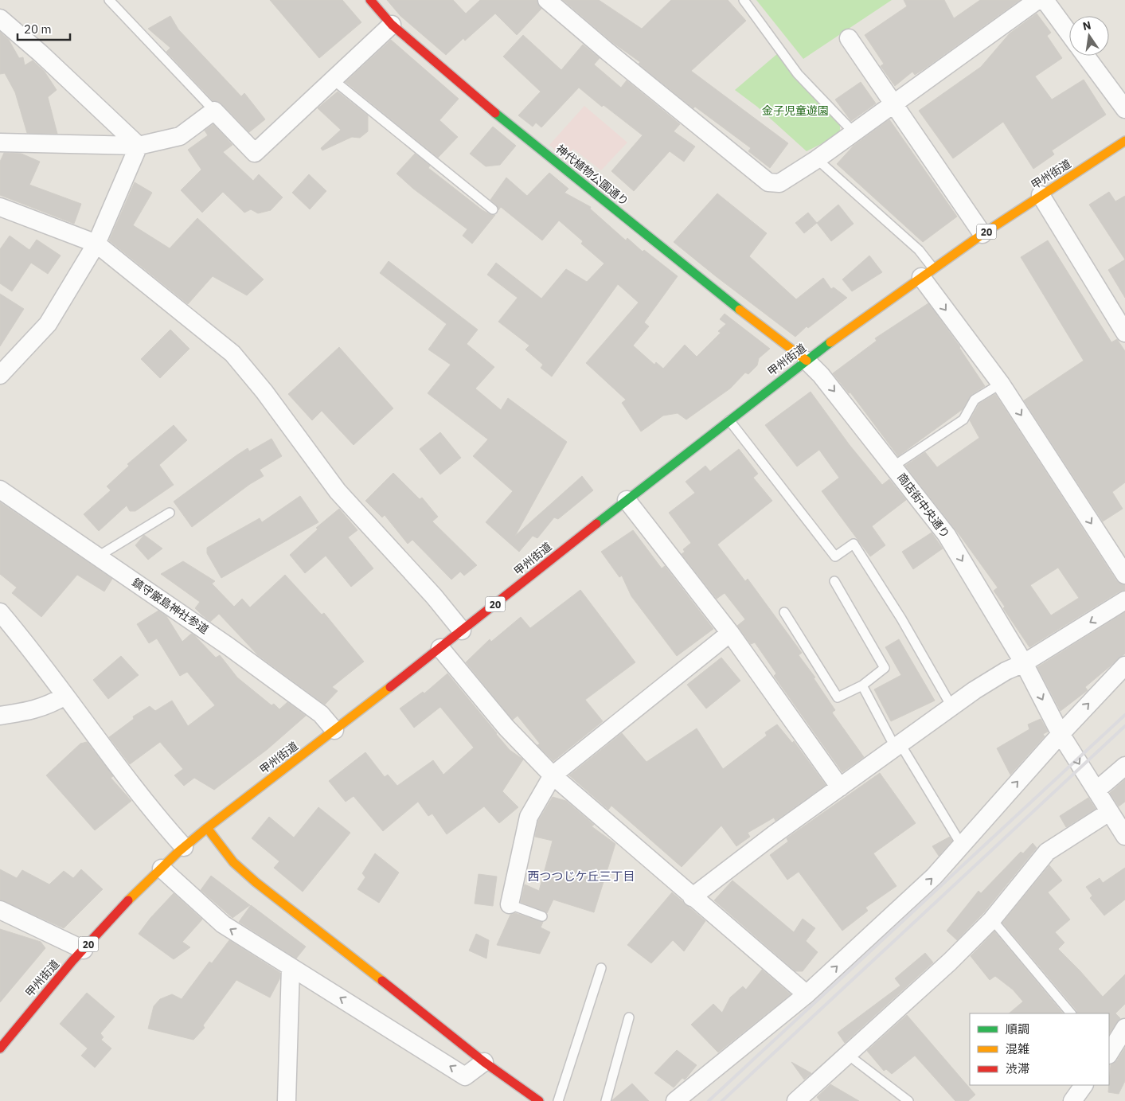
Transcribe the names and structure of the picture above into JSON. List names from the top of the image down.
{
  "streets": {
    "main road": ["甲州街道", "神代植物公園通り", "20"],
    "street": ["商店街中央通り", "鎮守厳島神社参道"]
  },
  "crossings": [
    ["甲州街道", "神代植物公園通り"],
    ["甲州街道", "商店街中央通り"],
    ["甲州街道", "鎮守厳島神社参道"],
    ["神代植物公園通り", "商店街中央通り"]
  ],
  "districts": ["西つつじケ丘三丁目"],
  "parks": ["金子児童遊園"],
  "legend": ["順調", "混雑", "渋滞"],
  "scale_bar": "20 m",
  "north": "top"
}
